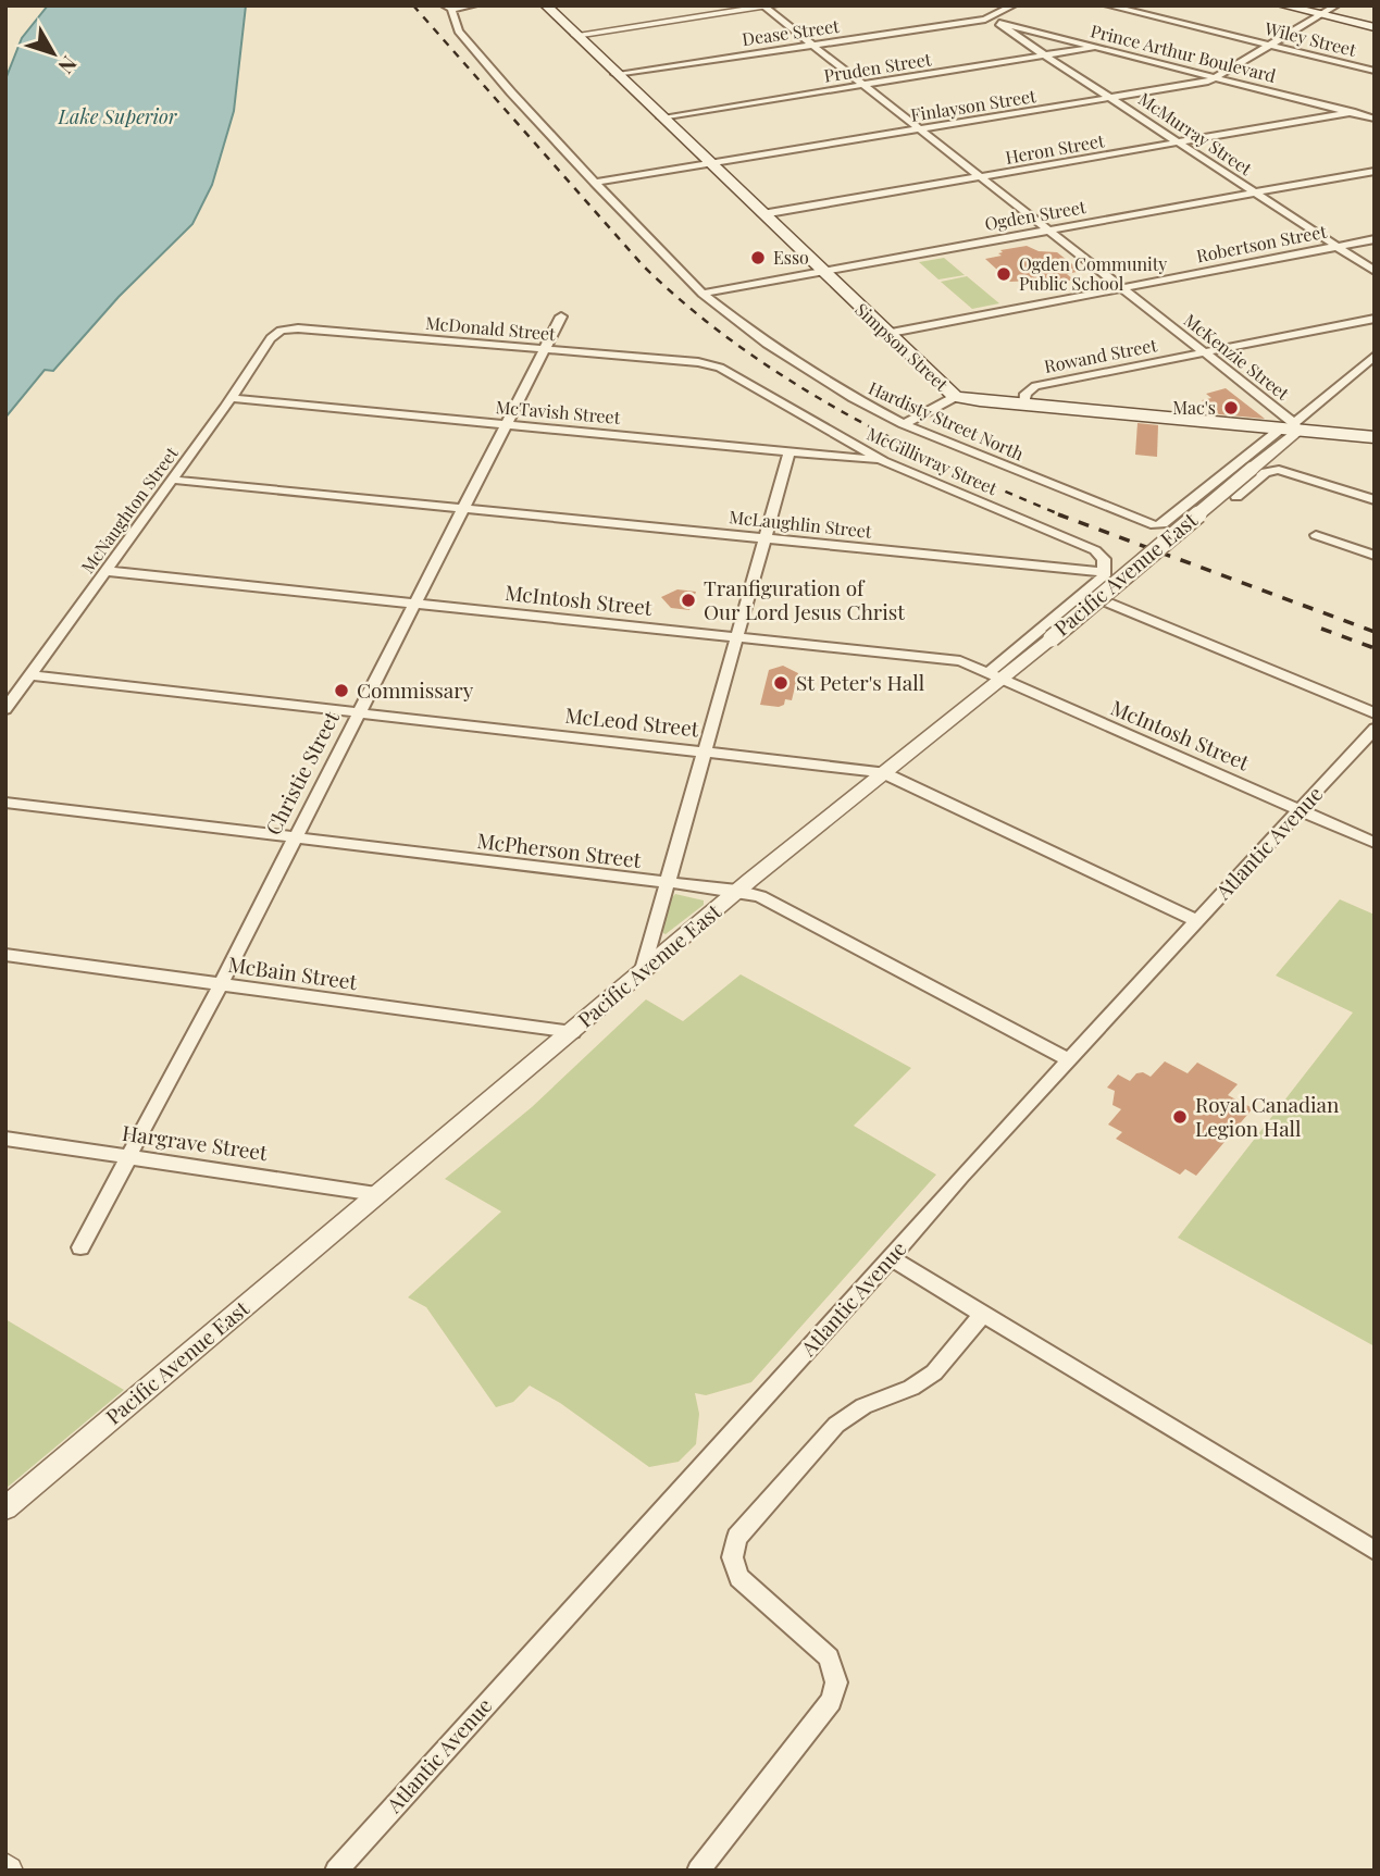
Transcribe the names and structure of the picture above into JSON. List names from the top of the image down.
{
  "streets": {
    "main road": ["Simpson Street"],
    "street": [
      "Dease Street",
      "Wiley Street",
      "Prince Arthur Boulevard",
      "Pruden Street",
      "Finlayson Street",
      "McMurray Street",
      "Heron Street",
      "Ogden Street",
      "Robertson Street",
      "McDonald Street",
      "Rowand Street",
      "McKenzie Street",
      "McTavish Street",
      "Hardisty Street North",
      "McGillivray Street",
      "McNaughton Street",
      "McLaughlin Street",
      "Pacific Avenue East",
      "McIntosh Street",
      "McLeod Street",
      "Christie Street",
      "Atlantic Avenue",
      "McPherson Street",
      "McBain Street",
      "Hargrave Street"
    ]
  },
  "crossings": [
    ["Dease Street", "Prince Arthur Boulevard"],
    ["Dease Street", "Simpson Street"],
    ["Dease Street", "McKenzie Street"],
    ["Wiley Street", "Finlayson Street"],
    ["Prince Arthur Boulevard", "Pruden Street"],
    ["Prince Arthur Boulevard", "Finlayson Street"],
    ["Prince Arthur Boulevard", "McMurray Street"],
    ["Prince Arthur Boulevard", "Heron Street"],
    ["Pruden Street", "McMurray Street"],
    ["Pruden Street", "Simpson Street"],
    ["Pruden Street", "McKenzie Street"],
    ["Finlayson Street", "McMurray Street"],
    ["Finlayson Street", "Simpson Street"],
    ["Finlayson Street", "McKenzie Street"],
    ["Finlayson Street", "Hardisty Street North"],
    ["McMurray Street", "Heron Street"],
    ["McMurray Street", "Ogden Street"],
    ["McMurray Street", "Robertson Street"],
    ["Heron Street", "Simpson Street"],
    ["Heron Street", "McKenzie Street"],
    ["Ogden Street", "Simpson Street"],
    ["Ogden Street", "McKenzie Street"],
    ["Ogden Street", "Hardisty Street North"],
    ["Robertson Street", "Simpson Street"],
    ["Robertson Street", "McKenzie Street"],
    ["McDonald Street", "McGillivray Street"],
    ["McDonald Street", "McNaughton Street"],
    ["McDonald Street", "Christie Street"],
    ["Simpson Street", "Rowand Street"],
    ["Simpson Street", "McKenzie Street"],
    ["Simpson Street", "Hardisty Street North"],
    ["Simpson Street", "Pacific Avenue East"],
    ["Rowand Street", "McKenzie Street"],
    ["McKenzie Street", "Hardisty Street North"],
    ["McKenzie Street", "Pacific Avenue East"],
    ["McTavish Street", "McGillivray Street"],
    ["McTavish Street", "McNaughton Street"],
    ["McTavish Street", "Christie Street"],
    ["Hardisty Street North", "Pacific Avenue East"],
    ["McGillivray Street", "McLaughlin Street"],
    ["McNaughton Street", "McLaughlin Street"],
    ["McNaughton Street", "McIntosh Street"],
    ["McNaughton Street", "McLeod Street"],
    ["McLaughlin Street", "Christie Street"],
    ["Pacific Avenue East", "McIntosh Street"],
    ["Pacific Avenue East", "McLeod Street"],
    ["Pacific Avenue East", "McPherson Street"],
    ["Pacific Avenue East", "McBain Street"],
    ["Pacific Avenue East", "Hargrave Street"],
    ["McIntosh Street", "Christie Street"],
    ["McIntosh Street", "Atlantic Avenue"],
    ["McLeod Street", "Christie Street"],
    ["McLeod Street", "Atlantic Avenue"],
    ["Christie Street", "McPherson Street"],
    ["Christie Street", "McBain Street"],
    ["Christie Street", "Hargrave Street"],
    ["Atlantic Avenue", "McPherson Street"]
  ],
  "water": ["Lake Superior"],
  "places": [
    "Esso",
    "Ogden Community Public School",
    "Mac's",
    "Tranfiguration of Our Lord Jesus Christ",
    "St Peter's Hall",
    "Commissary",
    "Royal Canadian Legion Hall"
  ],
  "north": "bottom right"
}
